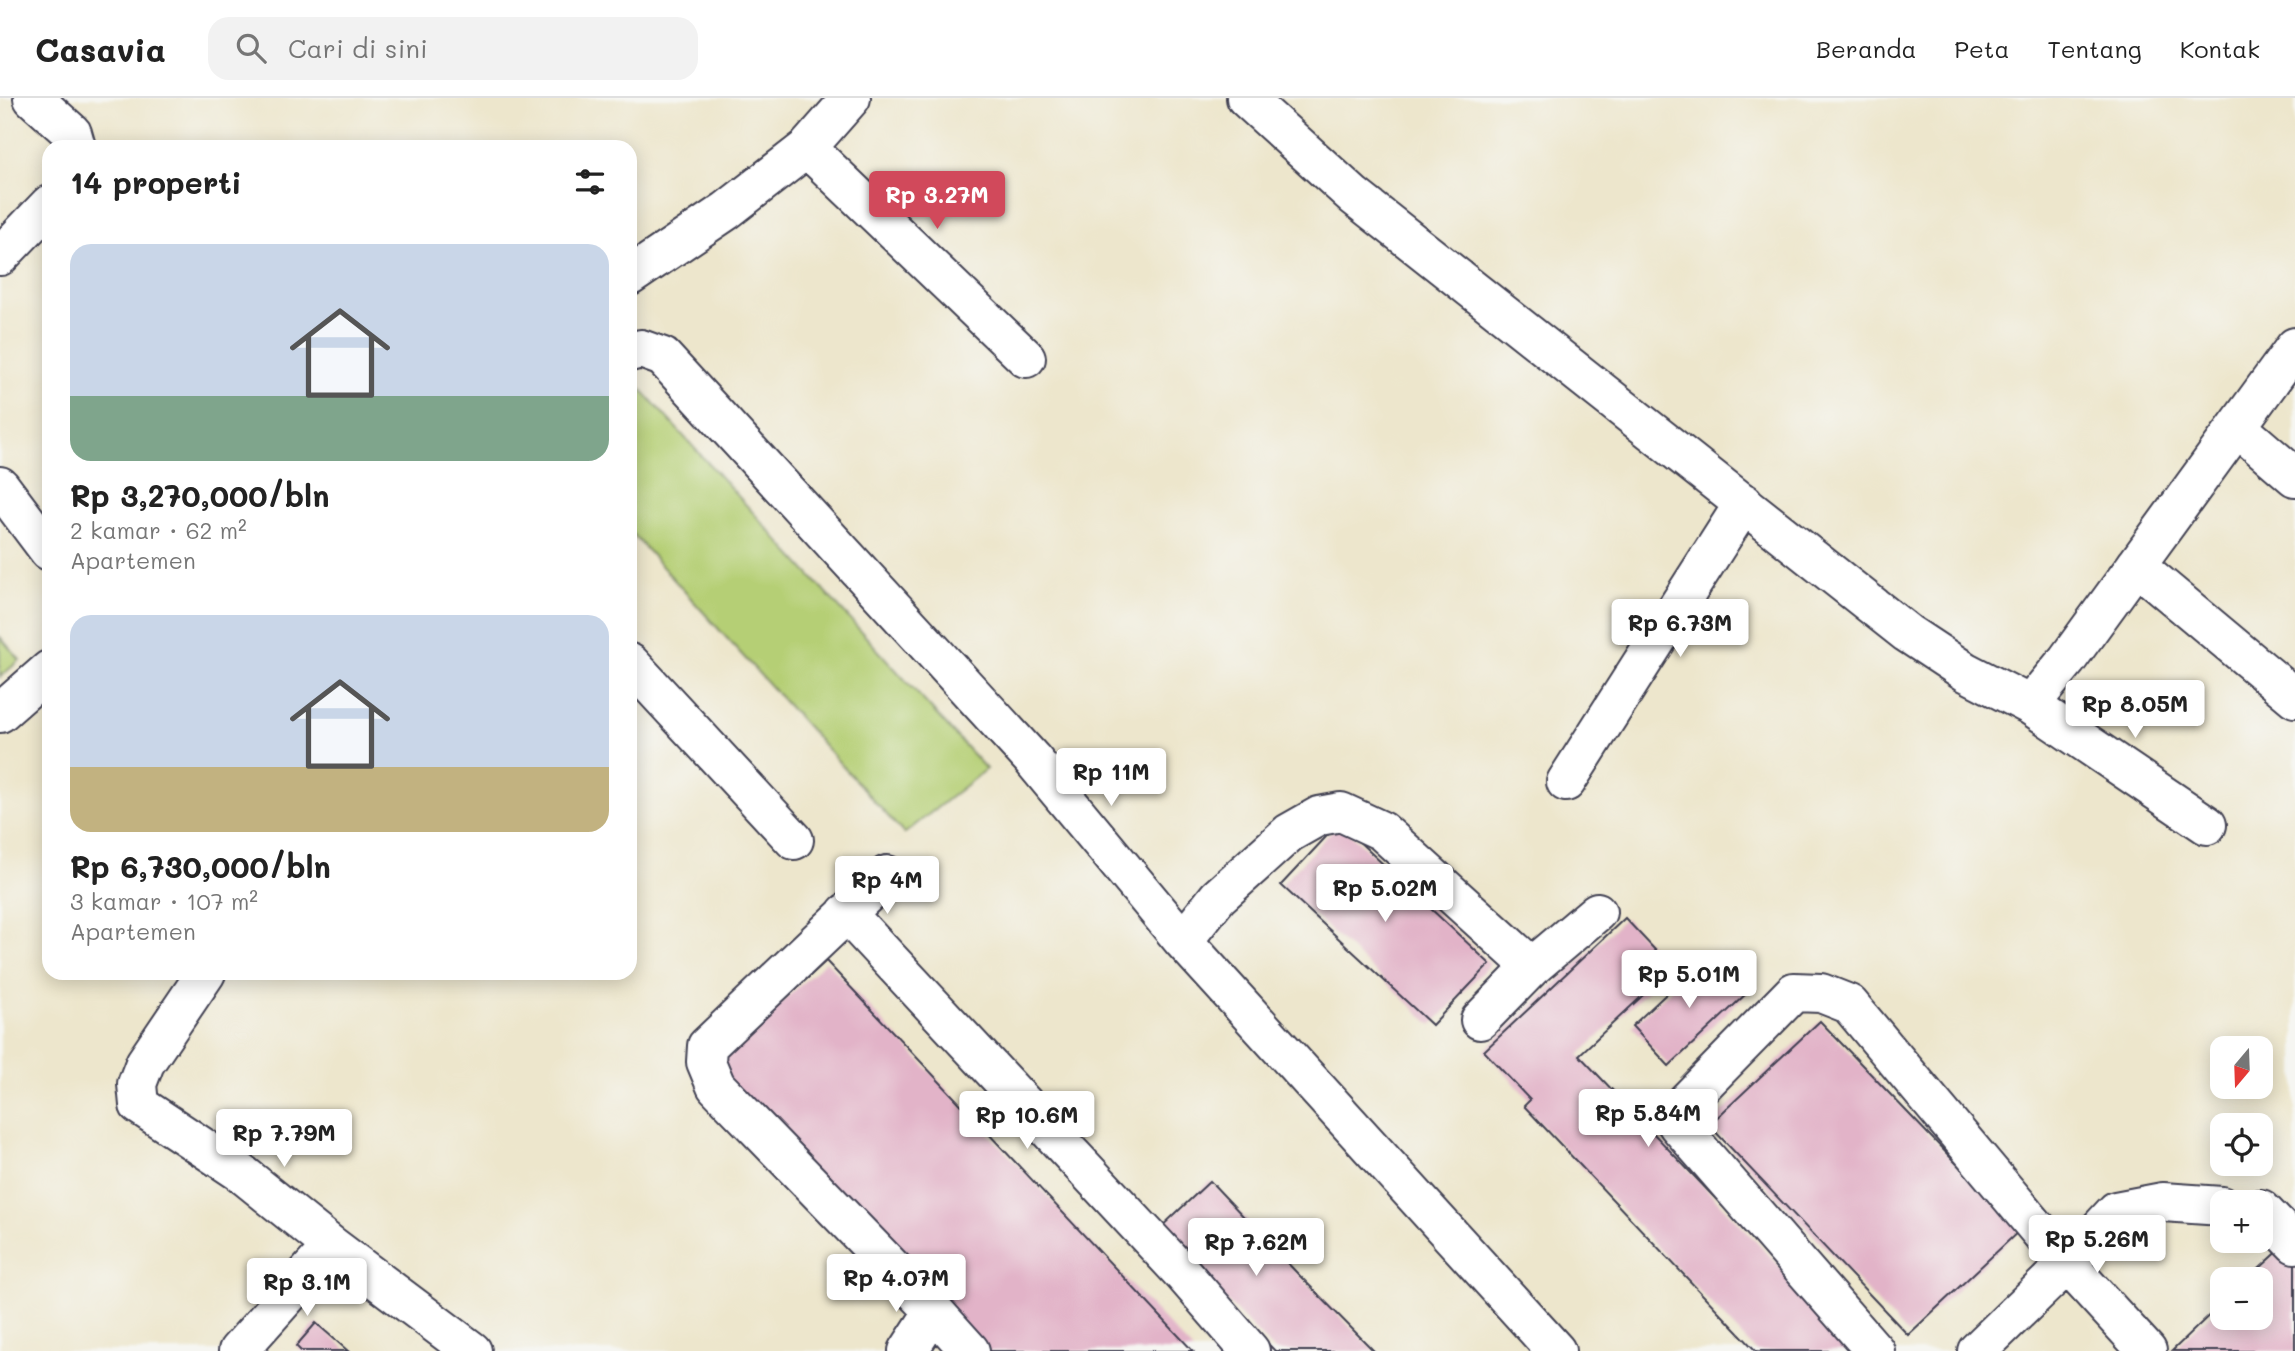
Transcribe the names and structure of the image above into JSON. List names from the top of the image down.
{
  "north": "bottom",
  "page": {
    "header": "Casavia",
    "search": "Cari di sini",
    "nav": [
      "Beranda",
      "Peta",
      "Tentang",
      "Kontak"
    ],
    "heading": "14 properti",
    "price": [
      "Rp 3.27M",
      "Rp 6.73M",
      "Rp 8.05M",
      "Rp 11M",
      "Rp 4M",
      "Rp 5.02M",
      "Rp 5.01M",
      "Rp 5.84M",
      "Rp 10.6M",
      "Rp 7.79M",
      "Rp 5.26M",
      "Rp 7.62M",
      "Rp 4.07M",
      "Rp 3.1M"
    ],
    "list": [
      {
        "name": "Rp 3,270,000/bln",
        "note": "2 kamar · 62 m² · Apartemen"
      },
      {
        "name": "Rp 6,730,000/bln",
        "note": "3 kamar · 107 m² · Apartemen"
      }
    ],
    "map_buttons": ["+", "−"]
  }
}
